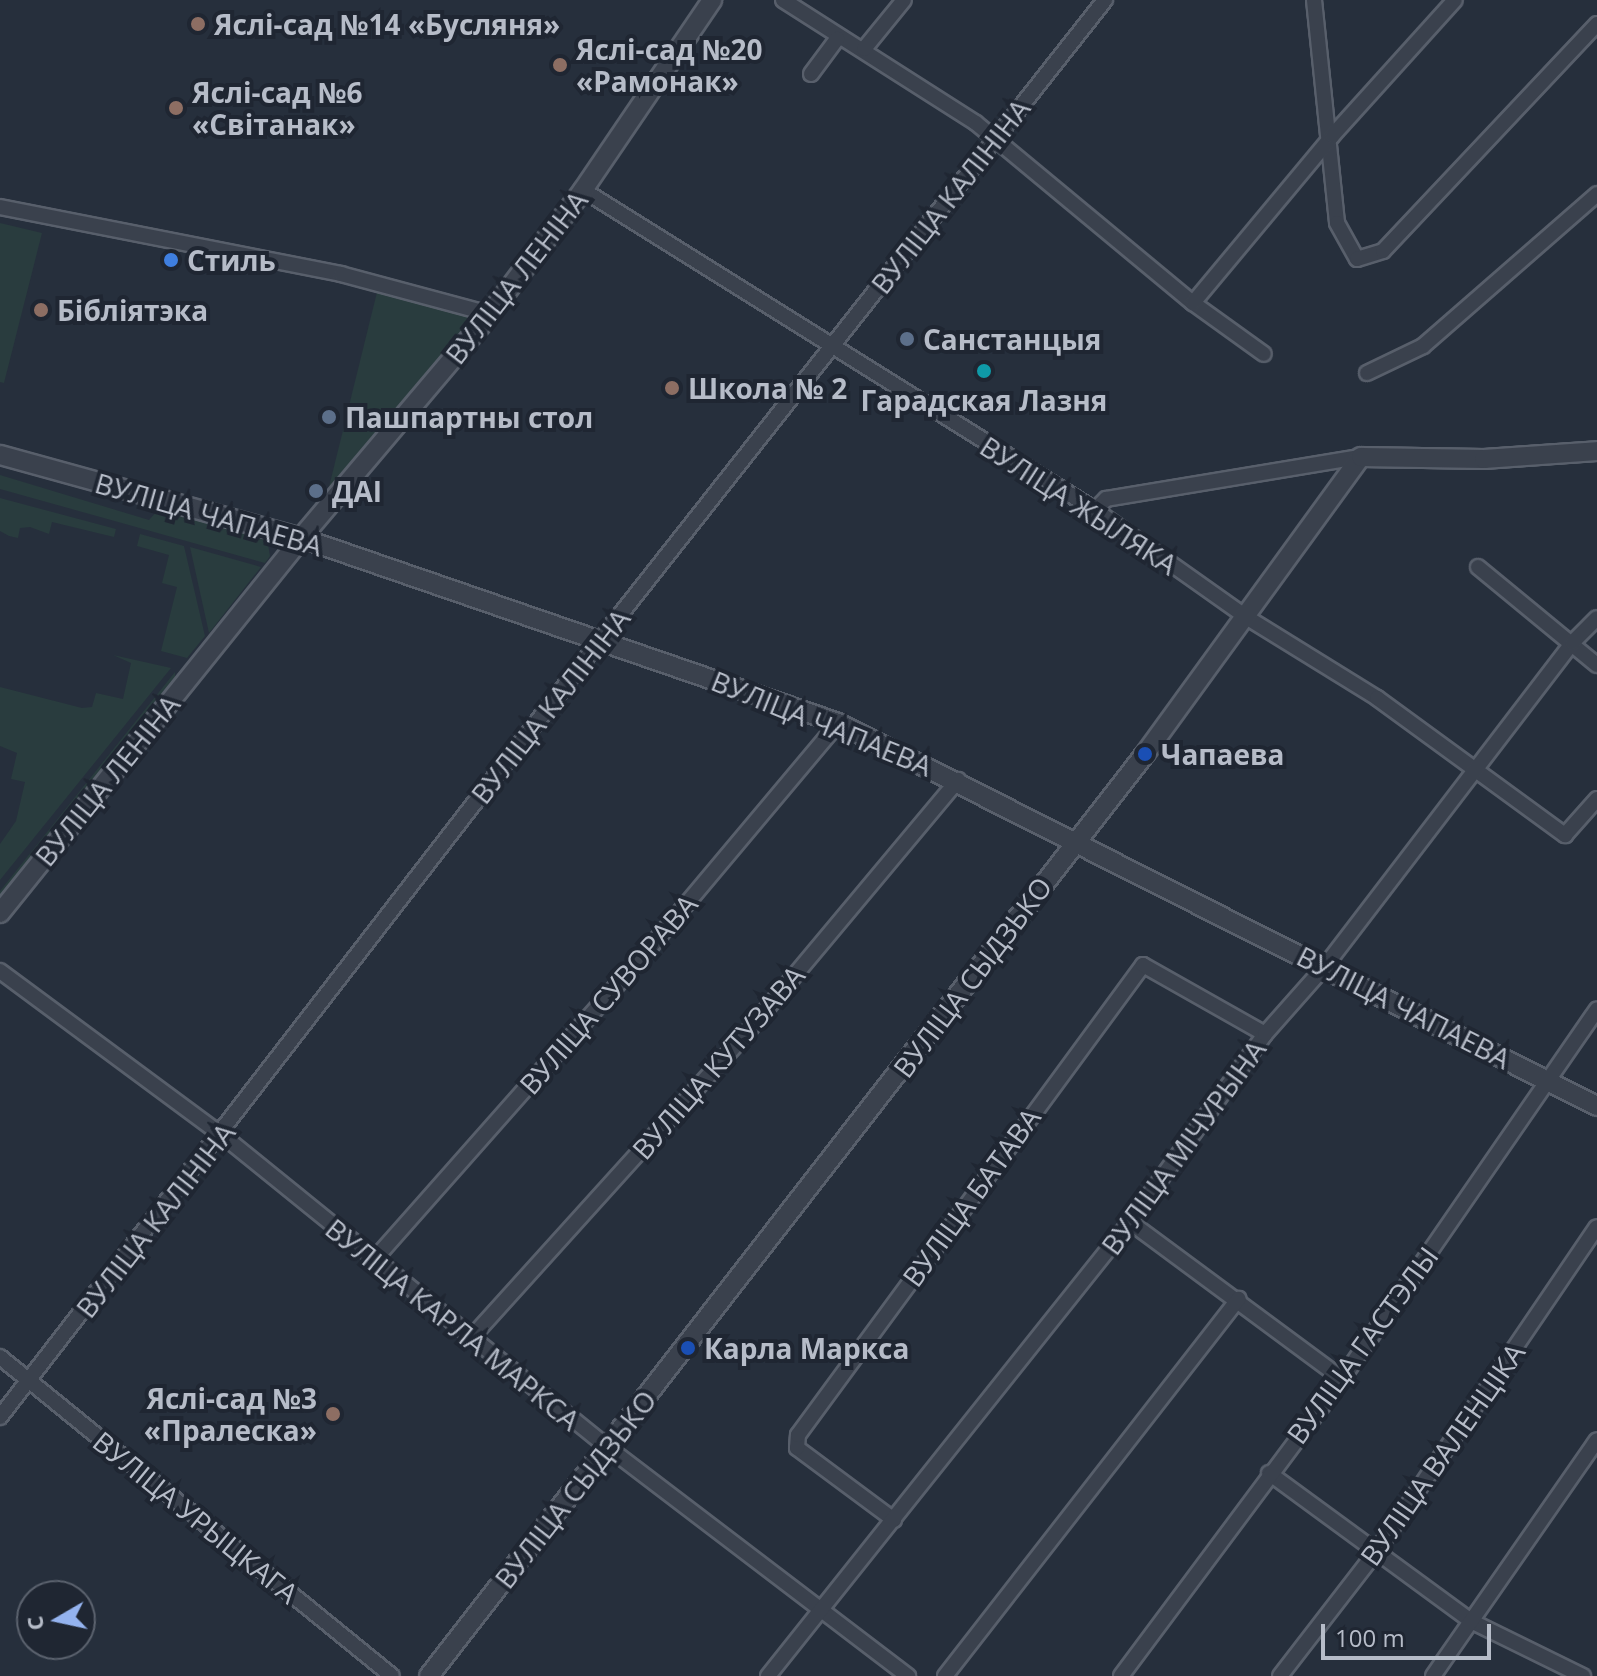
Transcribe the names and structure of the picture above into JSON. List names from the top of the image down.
{
  "streets": {
    "street": [
      "ВУЛІЦА КАЛІНІНА",
      "ВУЛІЦА ЛЕНІНА",
      "ВУЛІЦА ЖЫЛЯКА",
      "ВУЛІЦА ЧАПАЕВА",
      "ВУЛІЦА СЫДЗЬКО",
      "ВУЛІЦА СУВОРАВА",
      "ВУЛІЦА КУТУЗАВА",
      "ВУЛІЦА МІЧУРЫНА",
      "ВУЛІЦА БАТАВА",
      "ВУЛІЦА КАРЛА МАРКСА",
      "ВУЛІЦА ГАСТЭЛЫ",
      "ВУЛІЦА ВАЛЕНЦІКА",
      "ВУЛІЦА УРЫЦКАГА"
    ]
  },
  "crossings": [
    ["ВУЛІЦА КАЛІНІНА", "ВУЛІЦА ЖЫЛЯКА"],
    ["ВУЛІЦА КАЛІНІНА", "ВУЛІЦА ЧАПАЕВА"],
    ["ВУЛІЦА КАЛІНІНА", "ВУЛІЦА КАРЛА МАРКСА"],
    ["ВУЛІЦА КАЛІНІНА", "ВУЛІЦА УРЫЦКАГА"],
    ["ВУЛІЦА ЛЕНІНА", "ВУЛІЦА ЖЫЛЯКА"],
    ["ВУЛІЦА ЛЕНІНА", "ВУЛІЦА ЧАПАЕВА"],
    ["ВУЛІЦА ЖЫЛЯКА", "ВУЛІЦА СЫДЗЬКО"],
    ["ВУЛІЦА ЖЫЛЯКА", "ВУЛІЦА МІЧУРЫНА"],
    ["ВУЛІЦА ЧАПАЕВА", "ВУЛІЦА СЫДЗЬКО"],
    ["ВУЛІЦА ЧАПАЕВА", "ВУЛІЦА СУВОРАВА"],
    ["ВУЛІЦА ЧАПАЕВА", "ВУЛІЦА КУТУЗАВА"],
    ["ВУЛІЦА ЧАПАЕВА", "ВУЛІЦА МІЧУРЫНА"],
    ["ВУЛІЦА ЧАПАЕВА", "ВУЛІЦА ГАСТЭЛЫ"],
    ["ВУЛІЦА СЫДЗЬКО", "ВУЛІЦА КАРЛА МАРКСА"],
    ["ВУЛІЦА СУВОРАВА", "ВУЛІЦА КАРЛА МАРКСА"],
    ["ВУЛІЦА КУТУЗАВА", "ВУЛІЦА КАРЛА МАРКСА"],
    ["ВУЛІЦА МІЧУРЫНА", "ВУЛІЦА БАТАВА"],
    ["ВУЛІЦА МІЧУРЫНА", "ВУЛІЦА КАРЛА МАРКСА"]
  ],
  "places": [
    "Яслі-сад №14 «Бусляня»",
    "Яслі-сад №20 «Рамонак»",
    "Яслі-сад №6 «Світанак»",
    "Стиль",
    "Бібліятэка",
    "Санстанцыя",
    "Гарадская Лазня",
    "Школа № 2",
    "Пашпартны стол",
    "ДАІ",
    "Чапаева",
    "Карла Маркса",
    "Яслі-сад №3 «Пралеска»"
  ],
  "scale_bar": "100 m",
  "north": "left"
}
